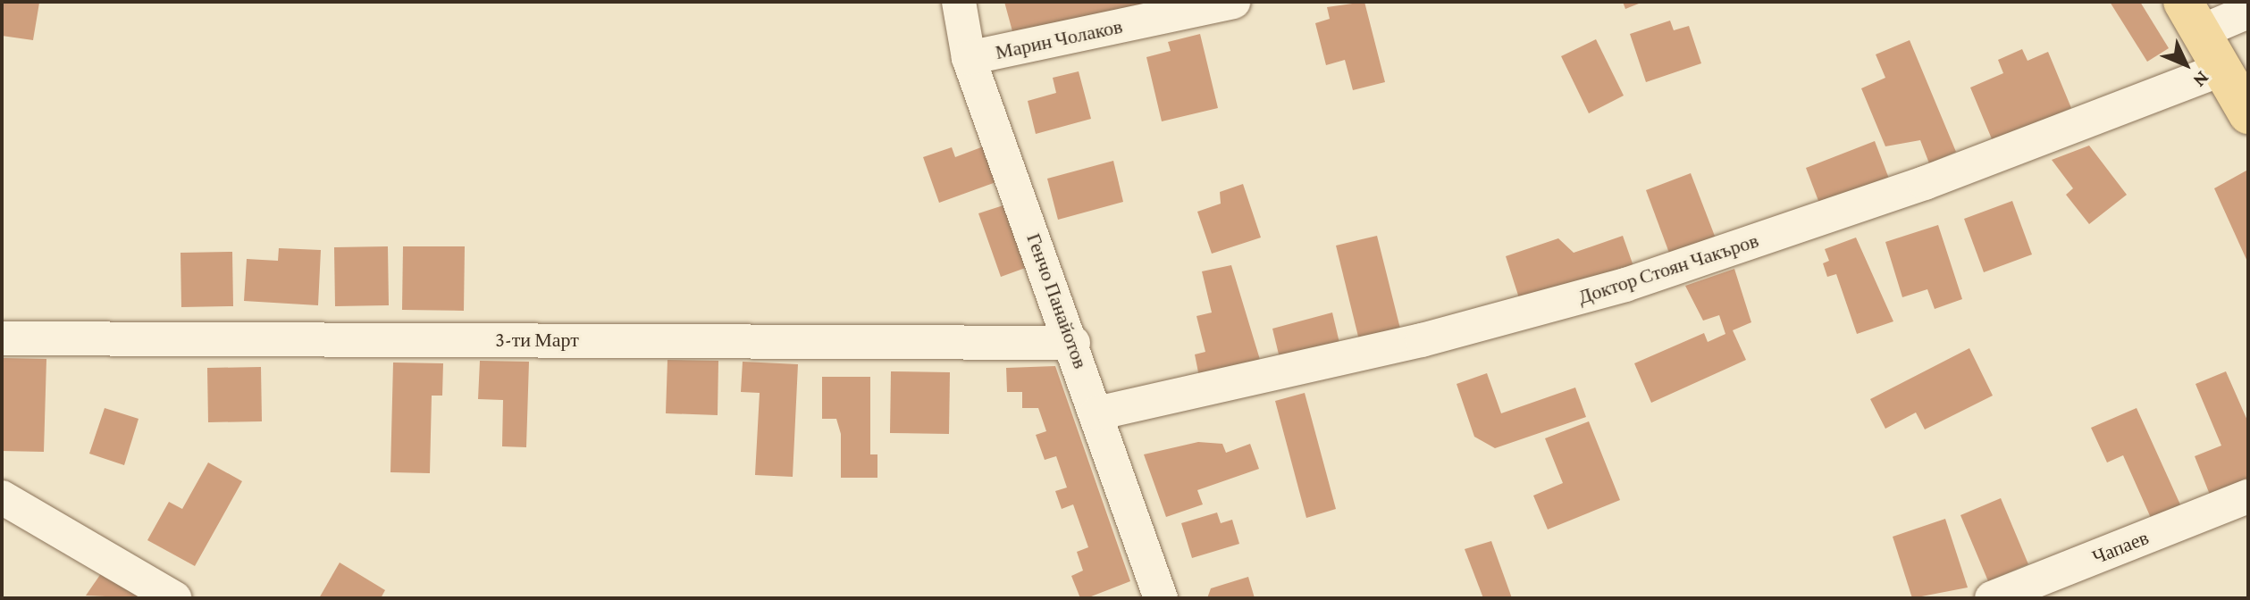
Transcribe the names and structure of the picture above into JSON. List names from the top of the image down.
{
  "streets": {
    "street": [
      "Марин Чолаков",
      "Доктор Стоян Чакъров",
      "Генчо Панайотов",
      "3-ти Март",
      "Чапаев"
    ]
  },
  "crossings": [
    ["Марин Чолаков", "Генчо Панайотов"],
    ["Доктор Стоян Чакъров", "Генчо Панайотов"],
    ["Генчо Панайотов", "3-ти Март"]
  ],
  "north": "bottom right"
}
